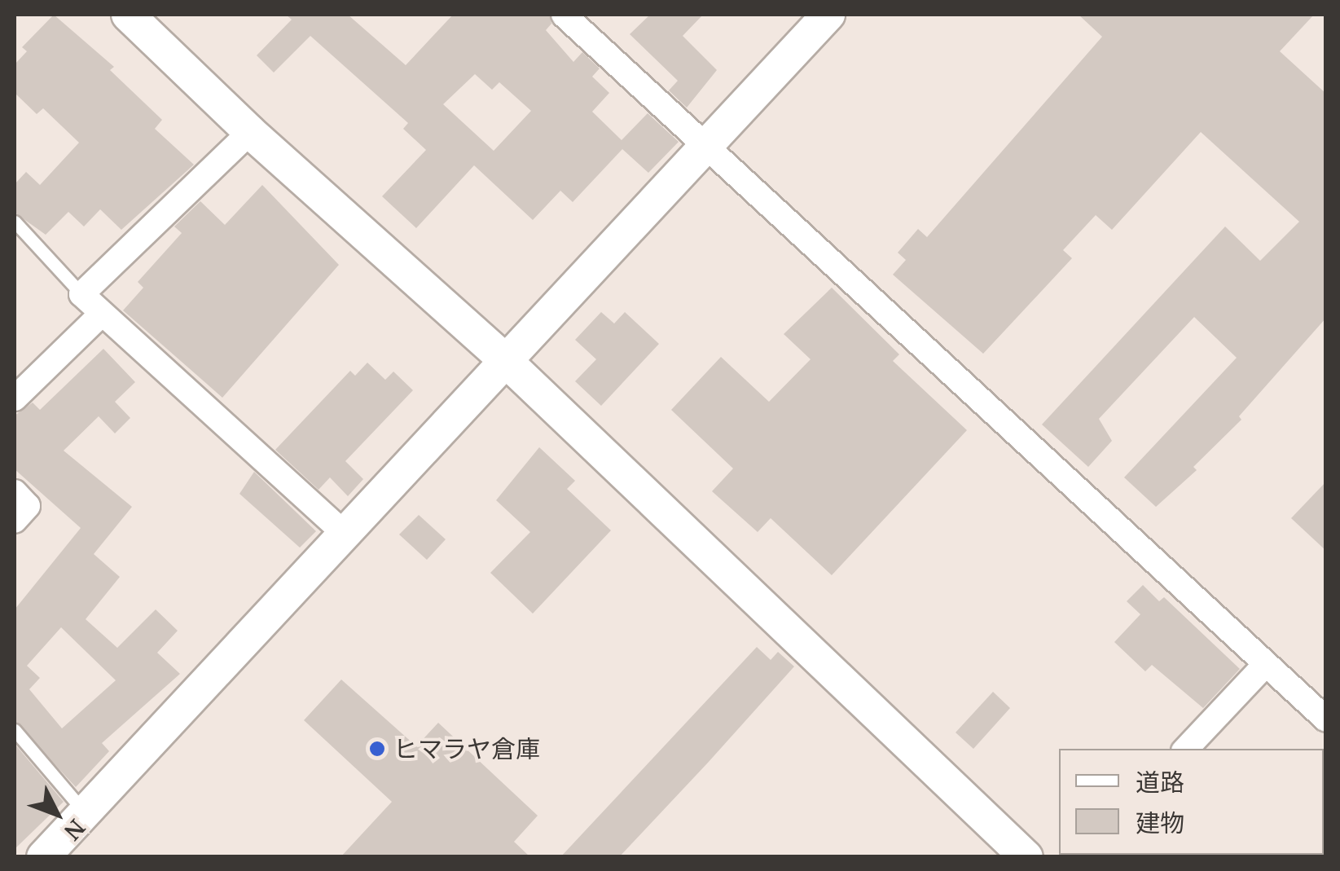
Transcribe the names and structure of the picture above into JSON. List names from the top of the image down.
{
  "places": ["ヒマラヤ倉庫"],
  "legend": ["道路", "建物"],
  "north": "bottom right"
}
